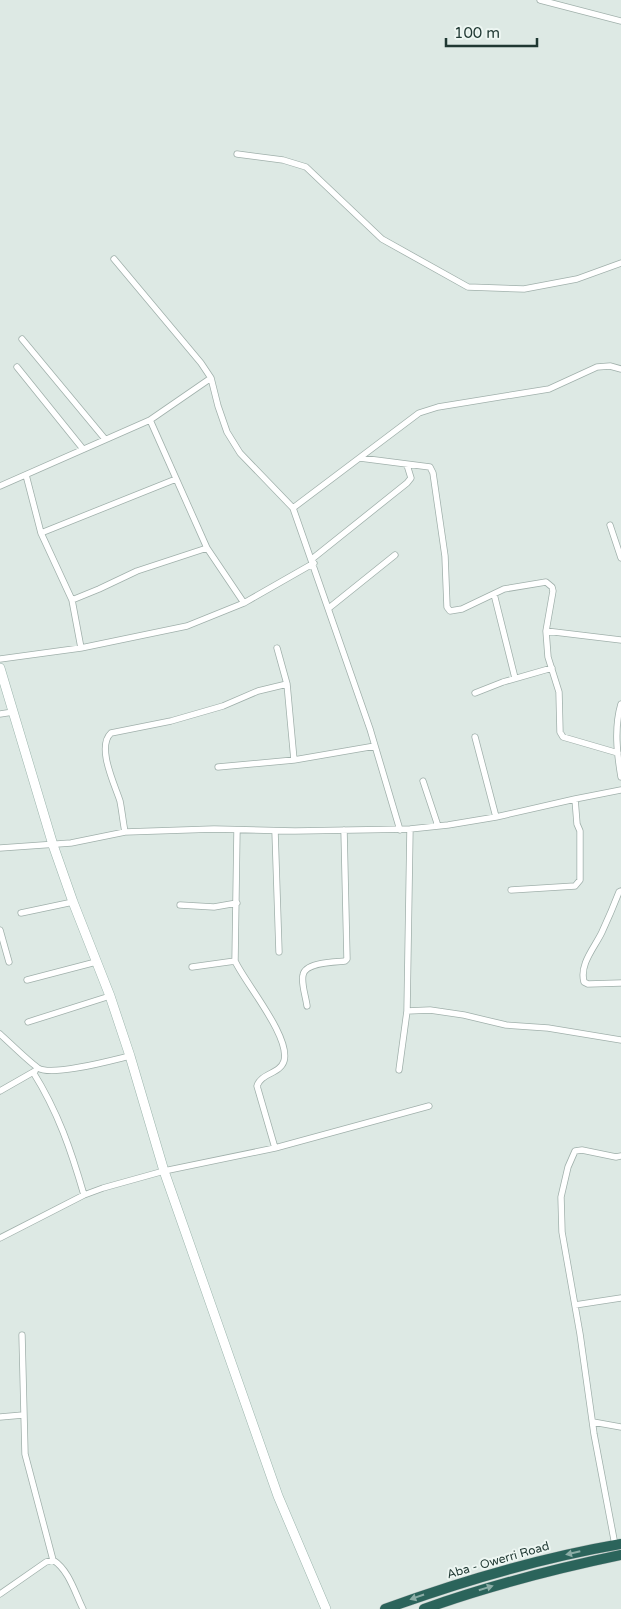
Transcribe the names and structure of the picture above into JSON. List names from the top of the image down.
{
  "streets": {
    "highway": ["Aba - Owerri Road"]
  },
  "scale_bar": "100 m"
}
